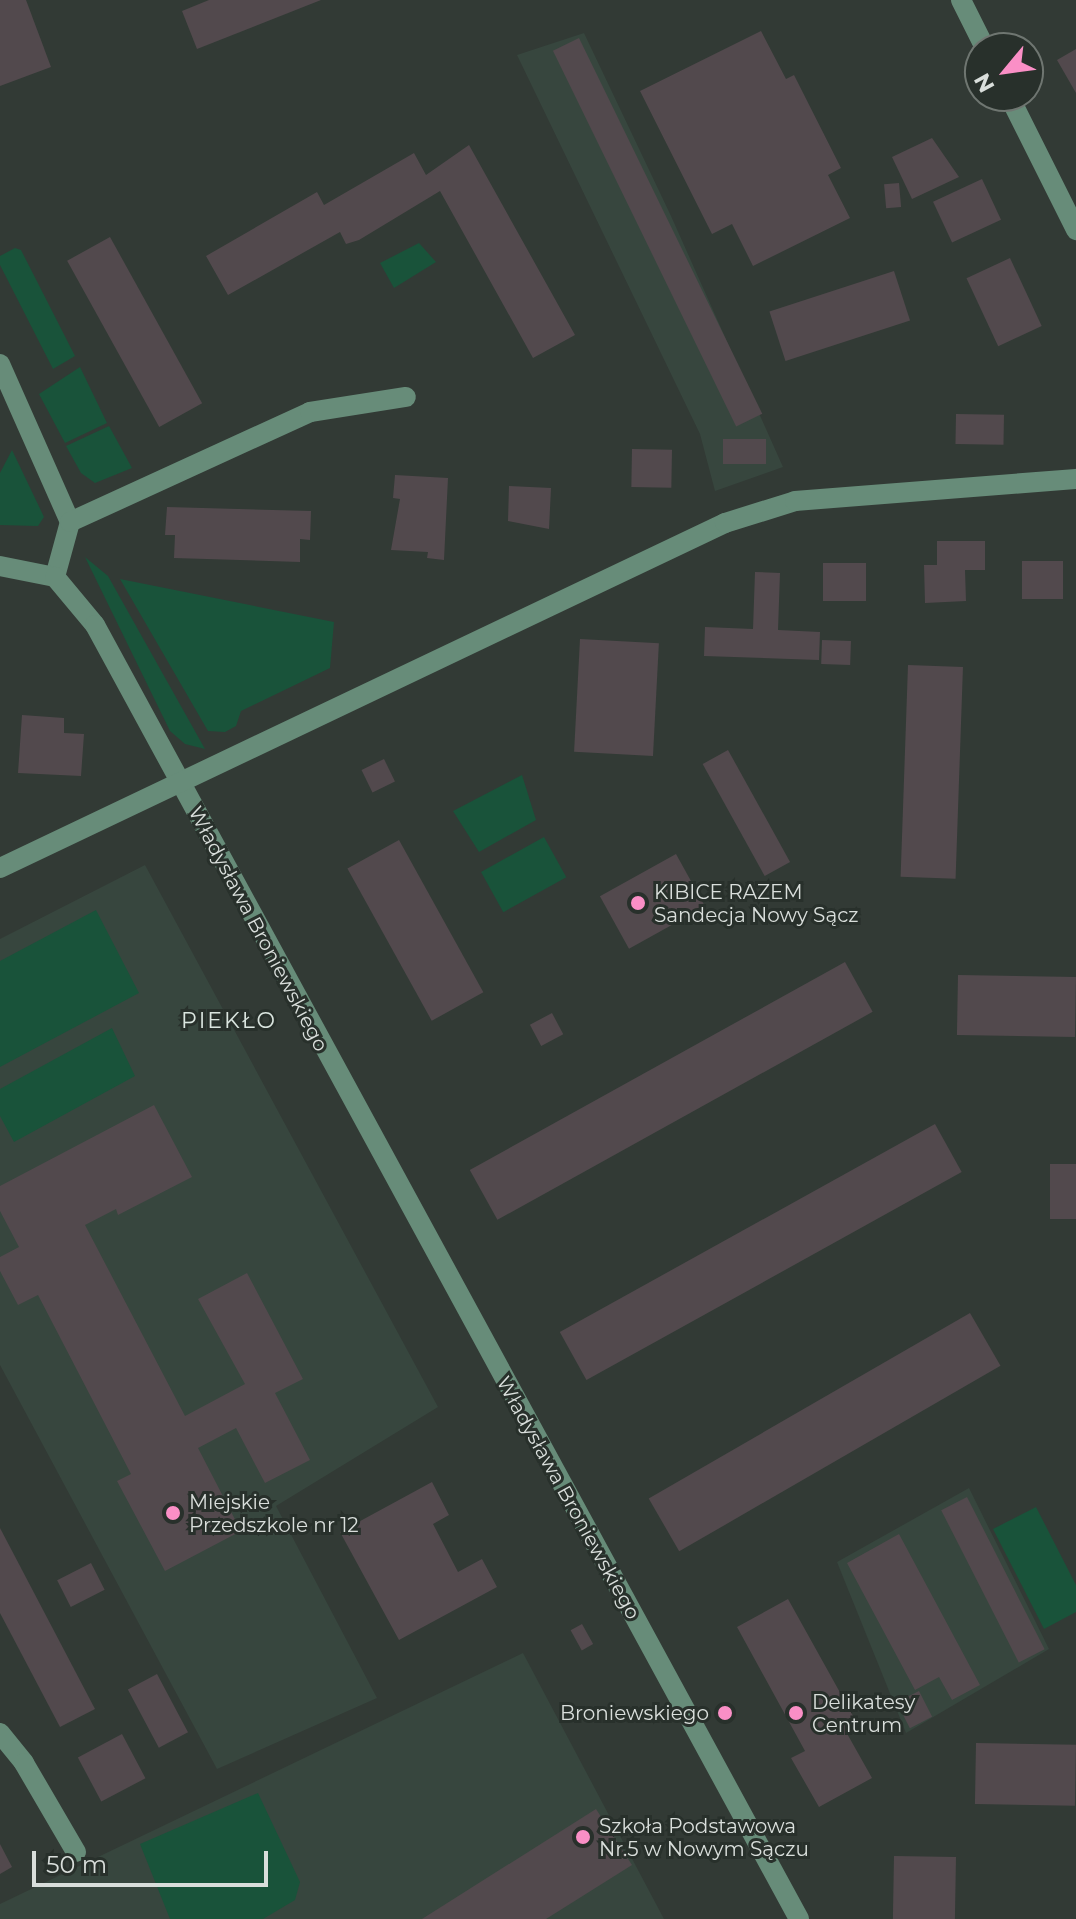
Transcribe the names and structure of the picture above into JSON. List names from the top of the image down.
{
  "streets": {
    "street": ["Władysława Broniewskiego"]
  },
  "districts": ["PIEKŁO"],
  "places": [
    "KIBICE RAZEM Sandecja Nowy Sącz",
    "Miejskie Przedszkole nr 12",
    "Broniewskiego",
    "Delikatesy Centrum",
    "Szkoła Podstawowa Nr.5 w Nowym Sączu"
  ],
  "scale_bar": "50 m",
  "north": "bottom left"
}
